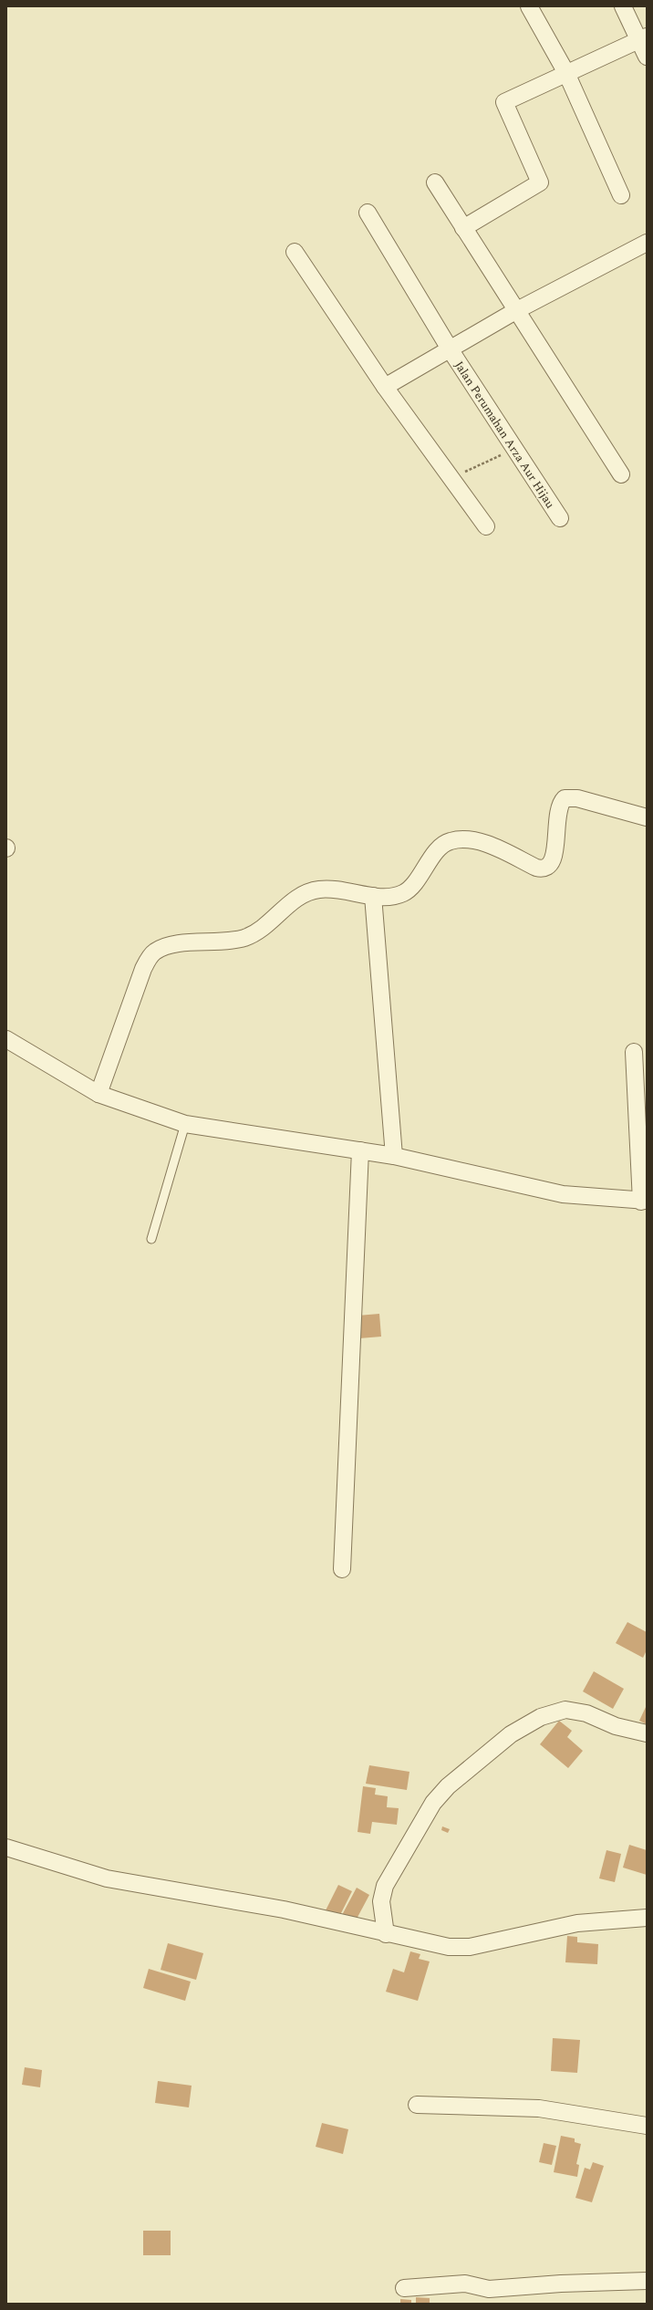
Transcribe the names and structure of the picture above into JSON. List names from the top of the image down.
{
  "streets": {
    "street": ["Jalan Perumahan Arza Aur Hijau"]
  }
}
